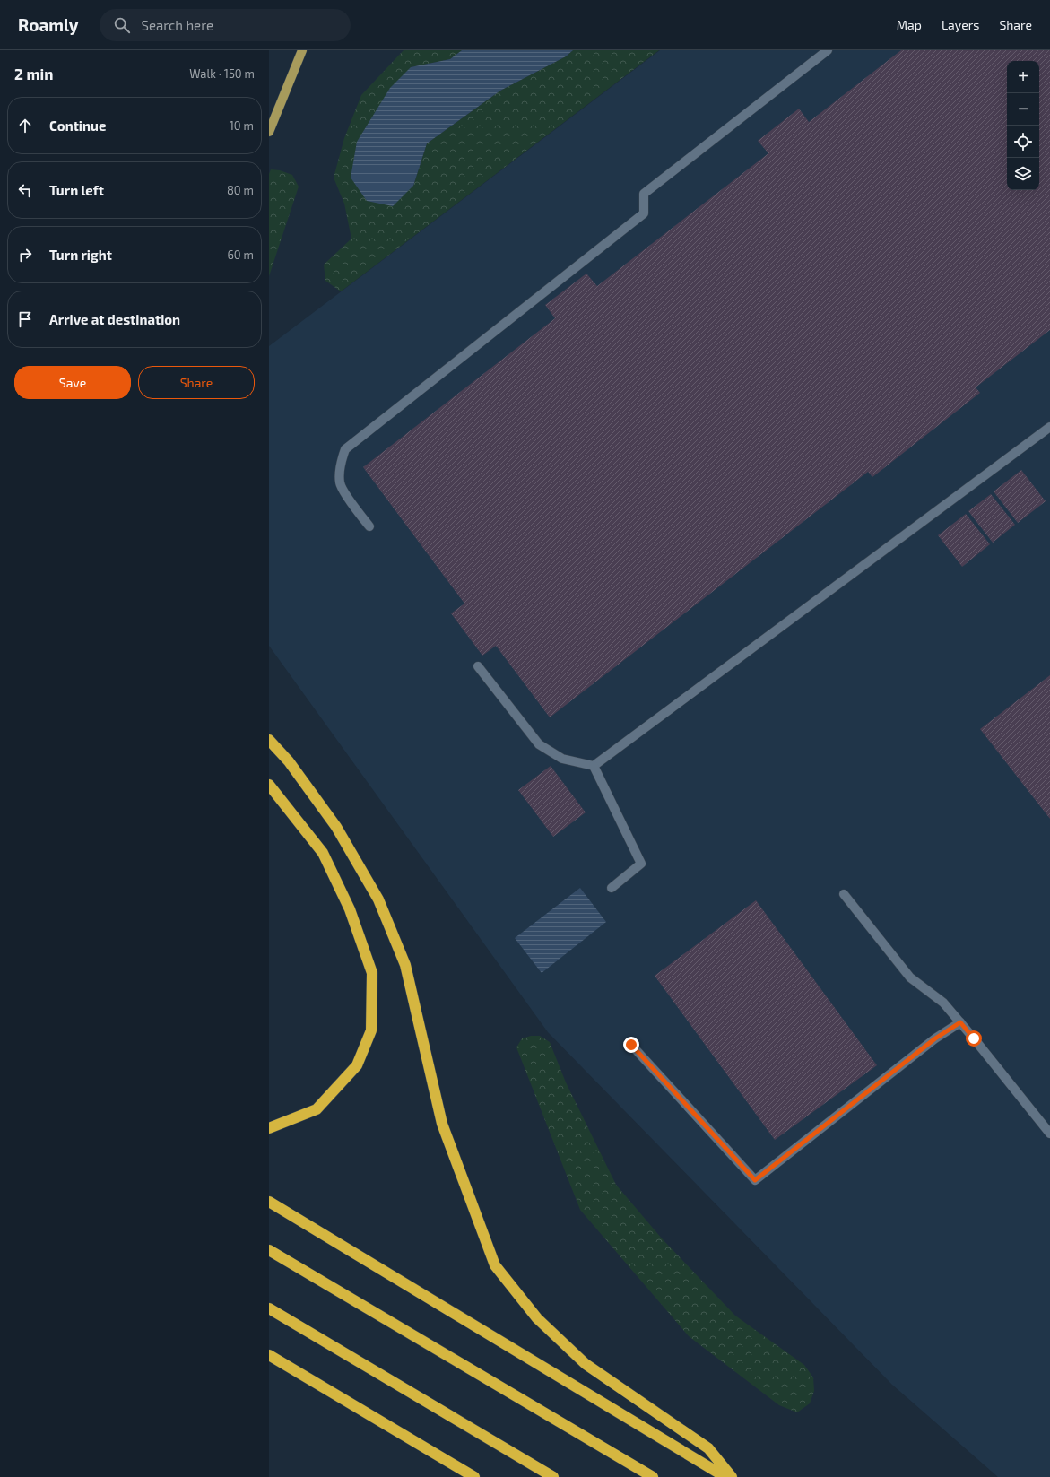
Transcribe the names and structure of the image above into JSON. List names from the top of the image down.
{
  "page": {
    "header": "Roamly",
    "search": "Search here",
    "nav": ["Map", "Layers", "Share"],
    "heading": ["2 min", "Walk · 150 m"],
    "map_buttons": ["+", "−"],
    "list": [
      ["Continue", "10 m"],
      ["Turn left", "80 m"],
      ["Turn right", "60 m"],
      "Arrive at destination"
    ],
    "buttons": ["Save", "Share"]
  }
}
